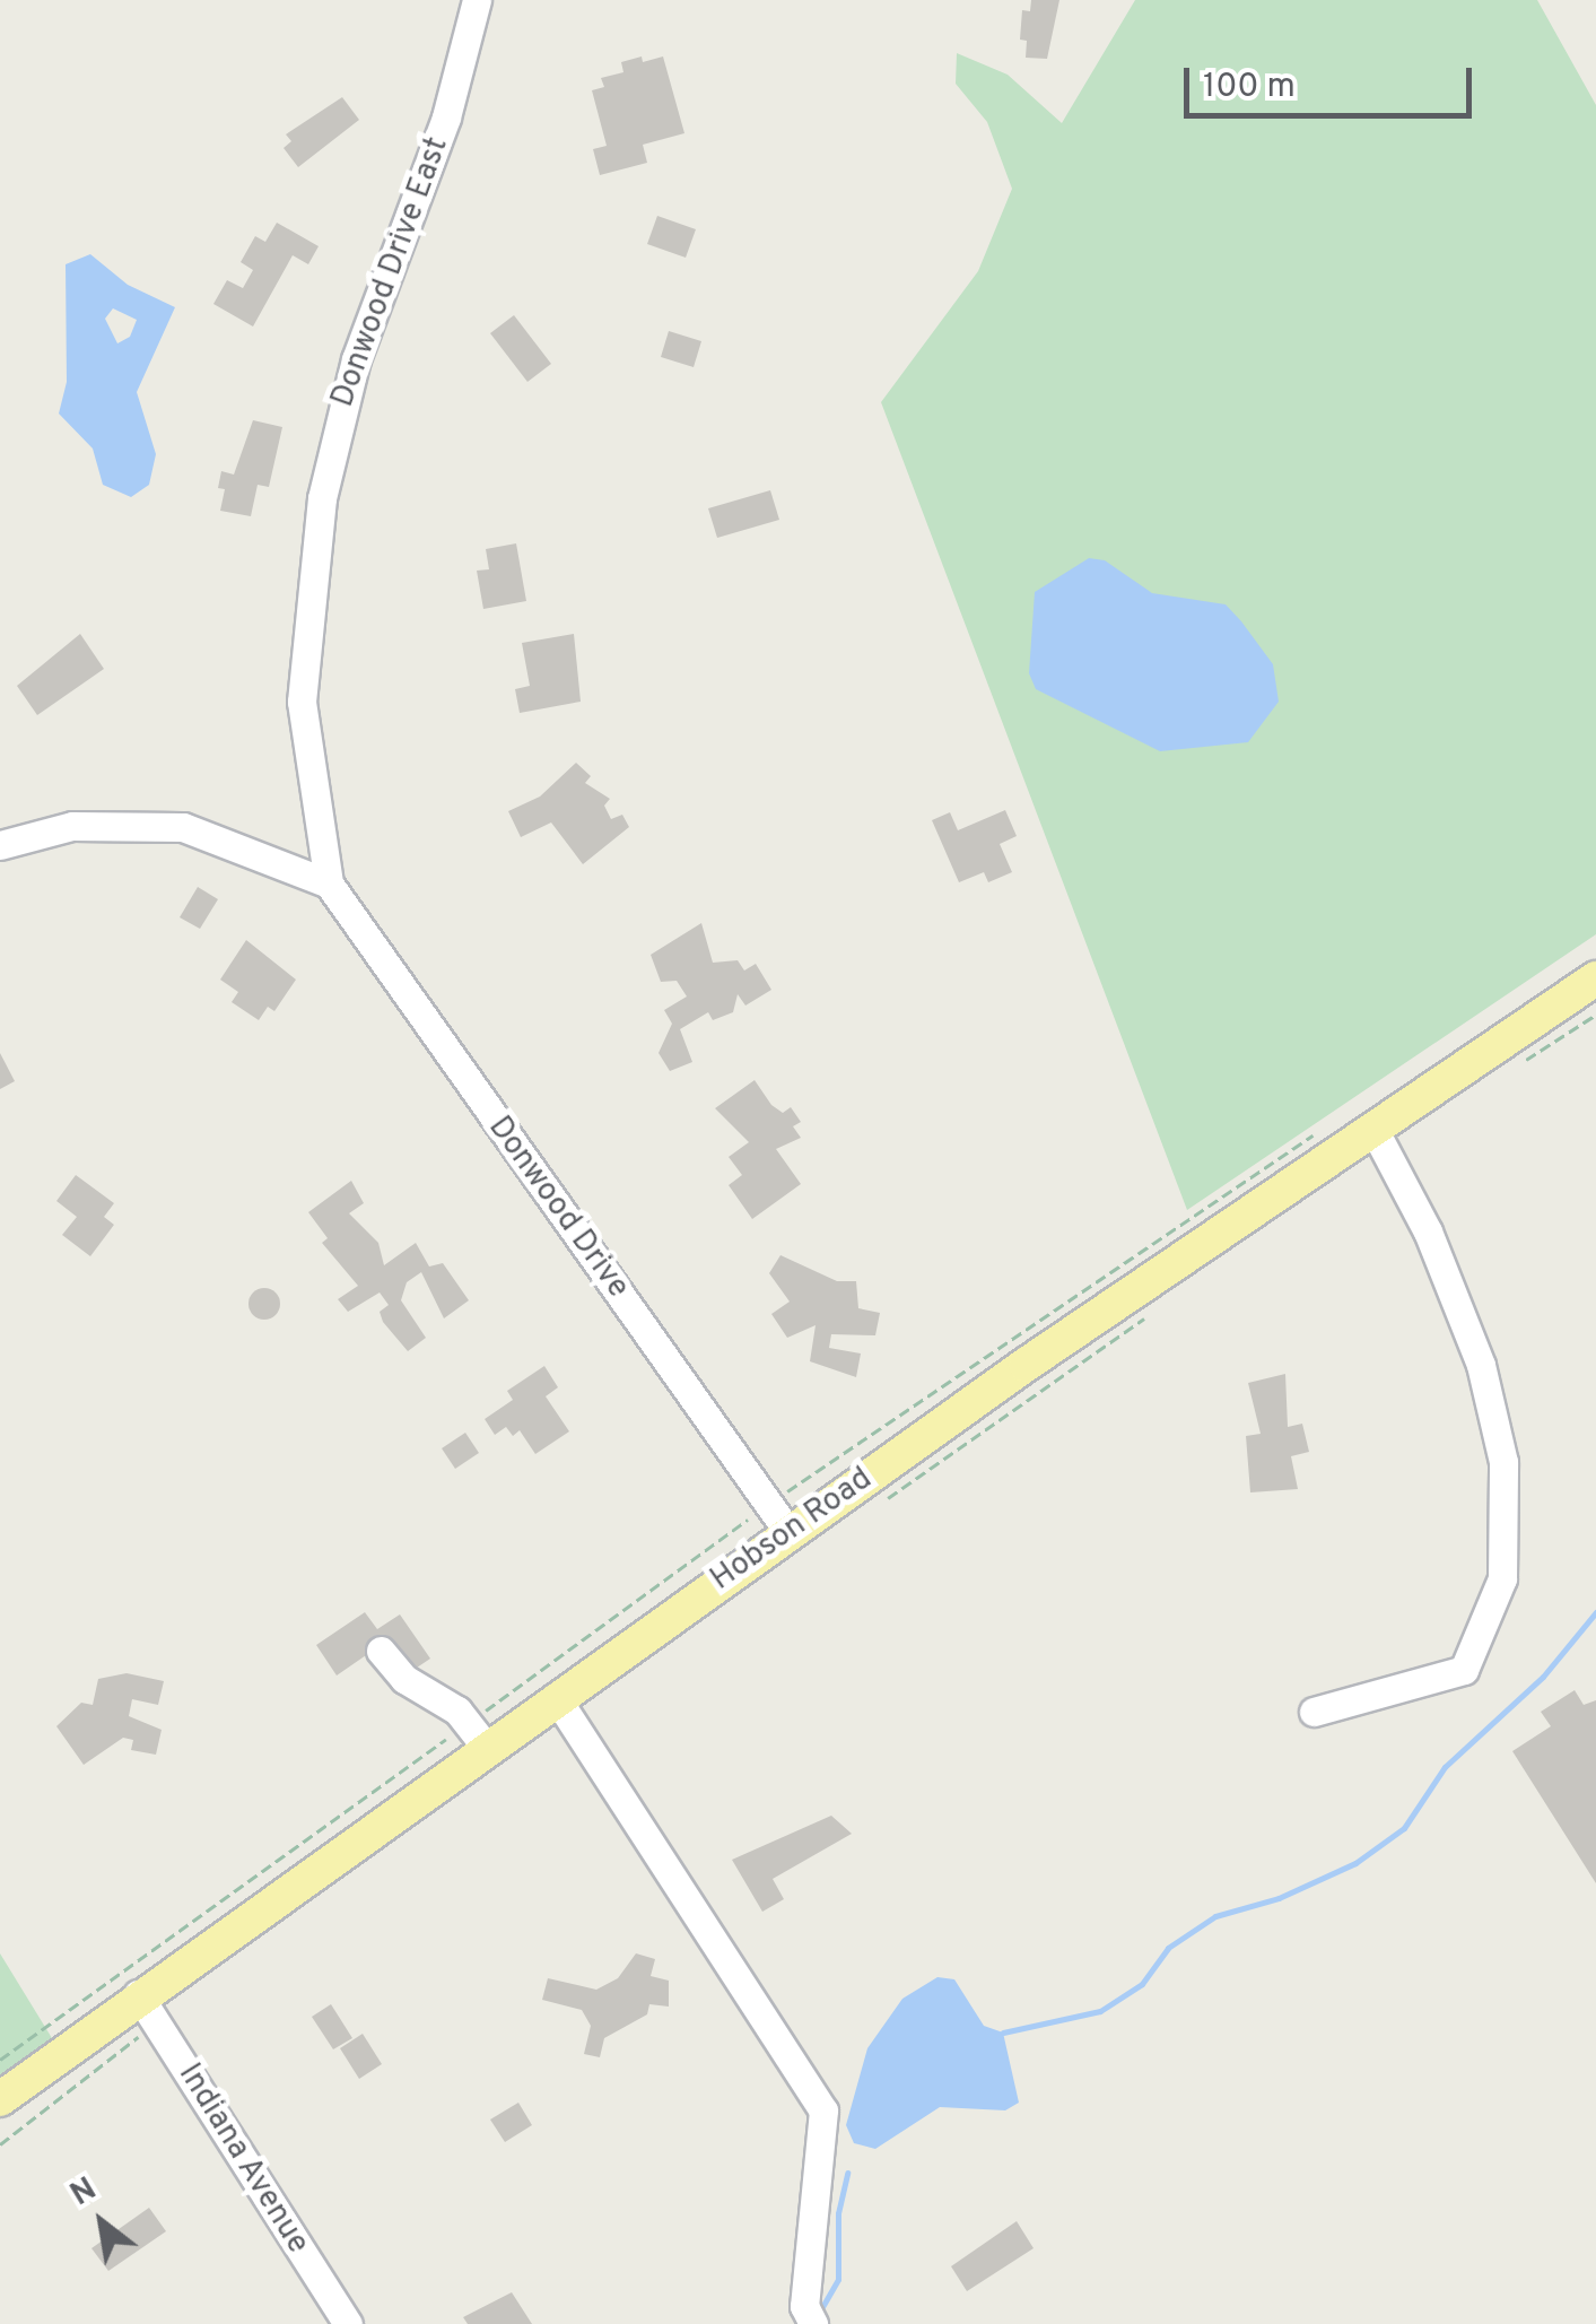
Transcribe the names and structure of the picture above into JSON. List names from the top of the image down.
{
  "streets": {
    "main road": ["Hobson Road"],
    "street": ["Donwood Drive East", "Donwood Drive", "Indiana Avenue"]
  },
  "crossings": [
    ["Donwood Drive East", "Donwood Drive"],
    ["Donwood Drive", "Hobson Road"],
    ["Hobson Road", "Indiana Avenue"]
  ],
  "scale_bar": "100 m",
  "north": "top left"
}
